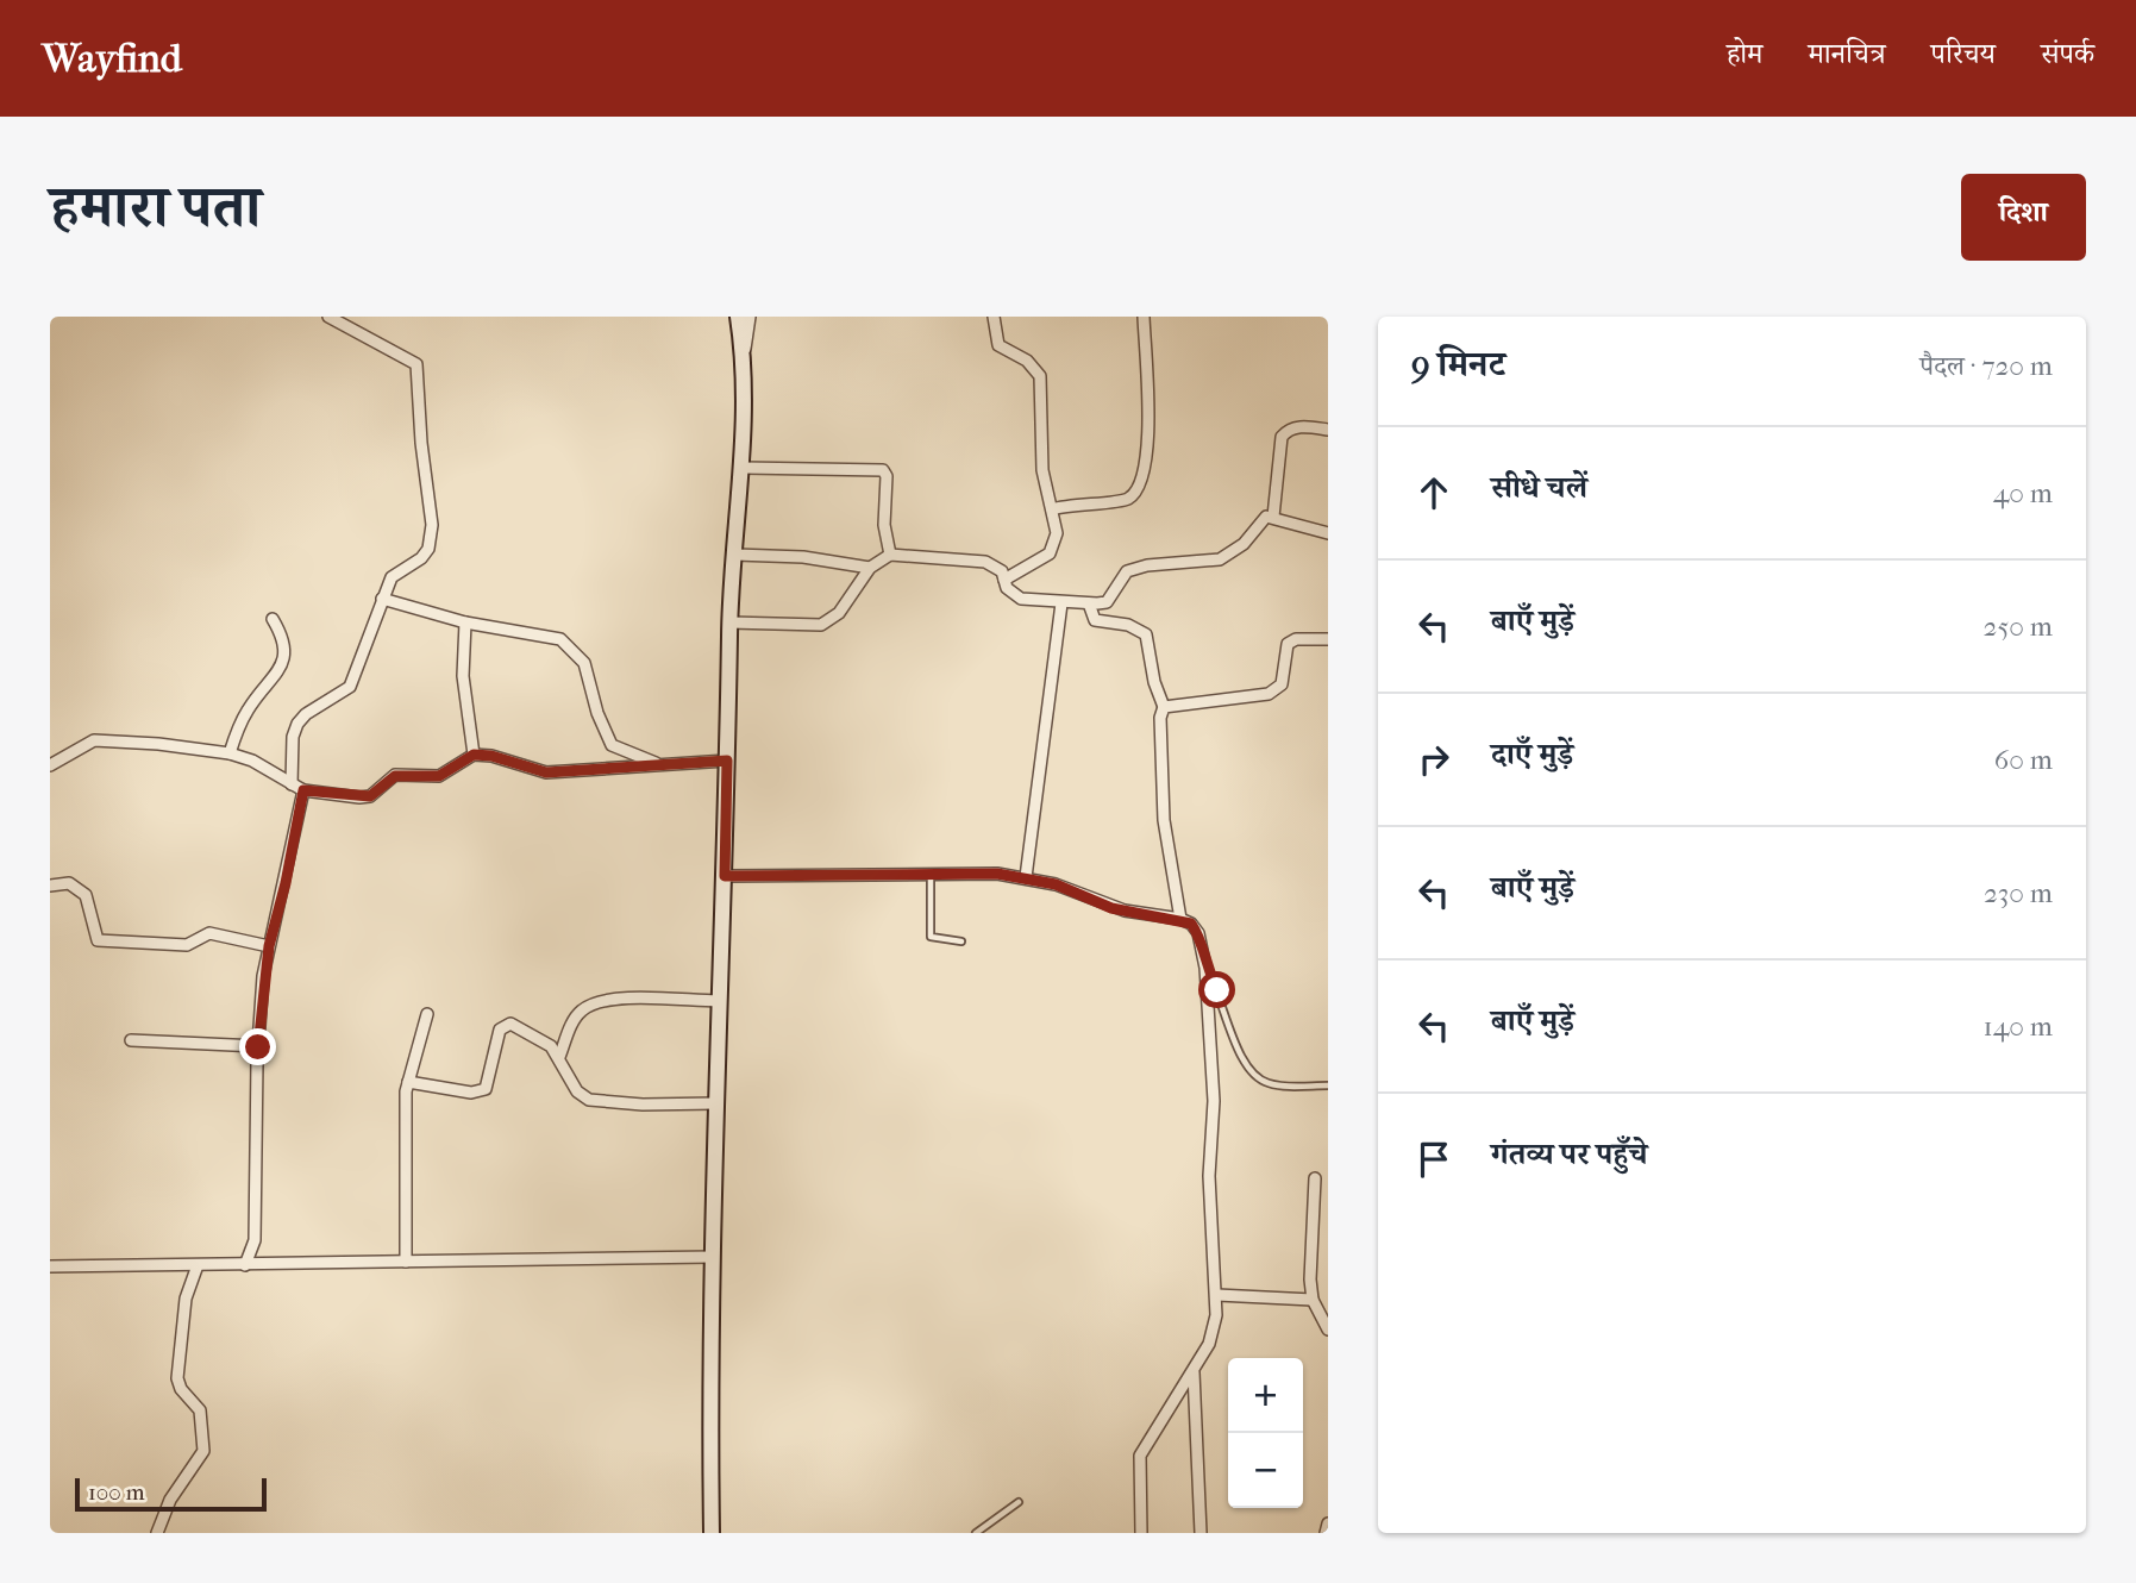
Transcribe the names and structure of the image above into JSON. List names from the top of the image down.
{
  "scale_bar": "100 m",
  "page": {
    "header": "Wayfind",
    "nav": [
      "होम",
      "मानचित्र",
      "परिचय",
      "संपर्क"
    ],
    "title": "हमारा पता",
    "buttons": "दिशा",
    "heading": ["9 मिनट", "पैदल · 720 m"],
    "list": [
      ["सीधे चलें", "40 m"],
      ["बाएँ मुड़ें", "250 m"],
      ["दाएँ मुड़ें", "60 m"],
      ["बाएँ मुड़ें", "230 m"],
      ["बाएँ मुड़ें", "140 m"],
      "गंतव्य पर पहुँचे"
    ],
    "map_buttons": ["+", "−"],
    "scale": "100 m"
  }
}
